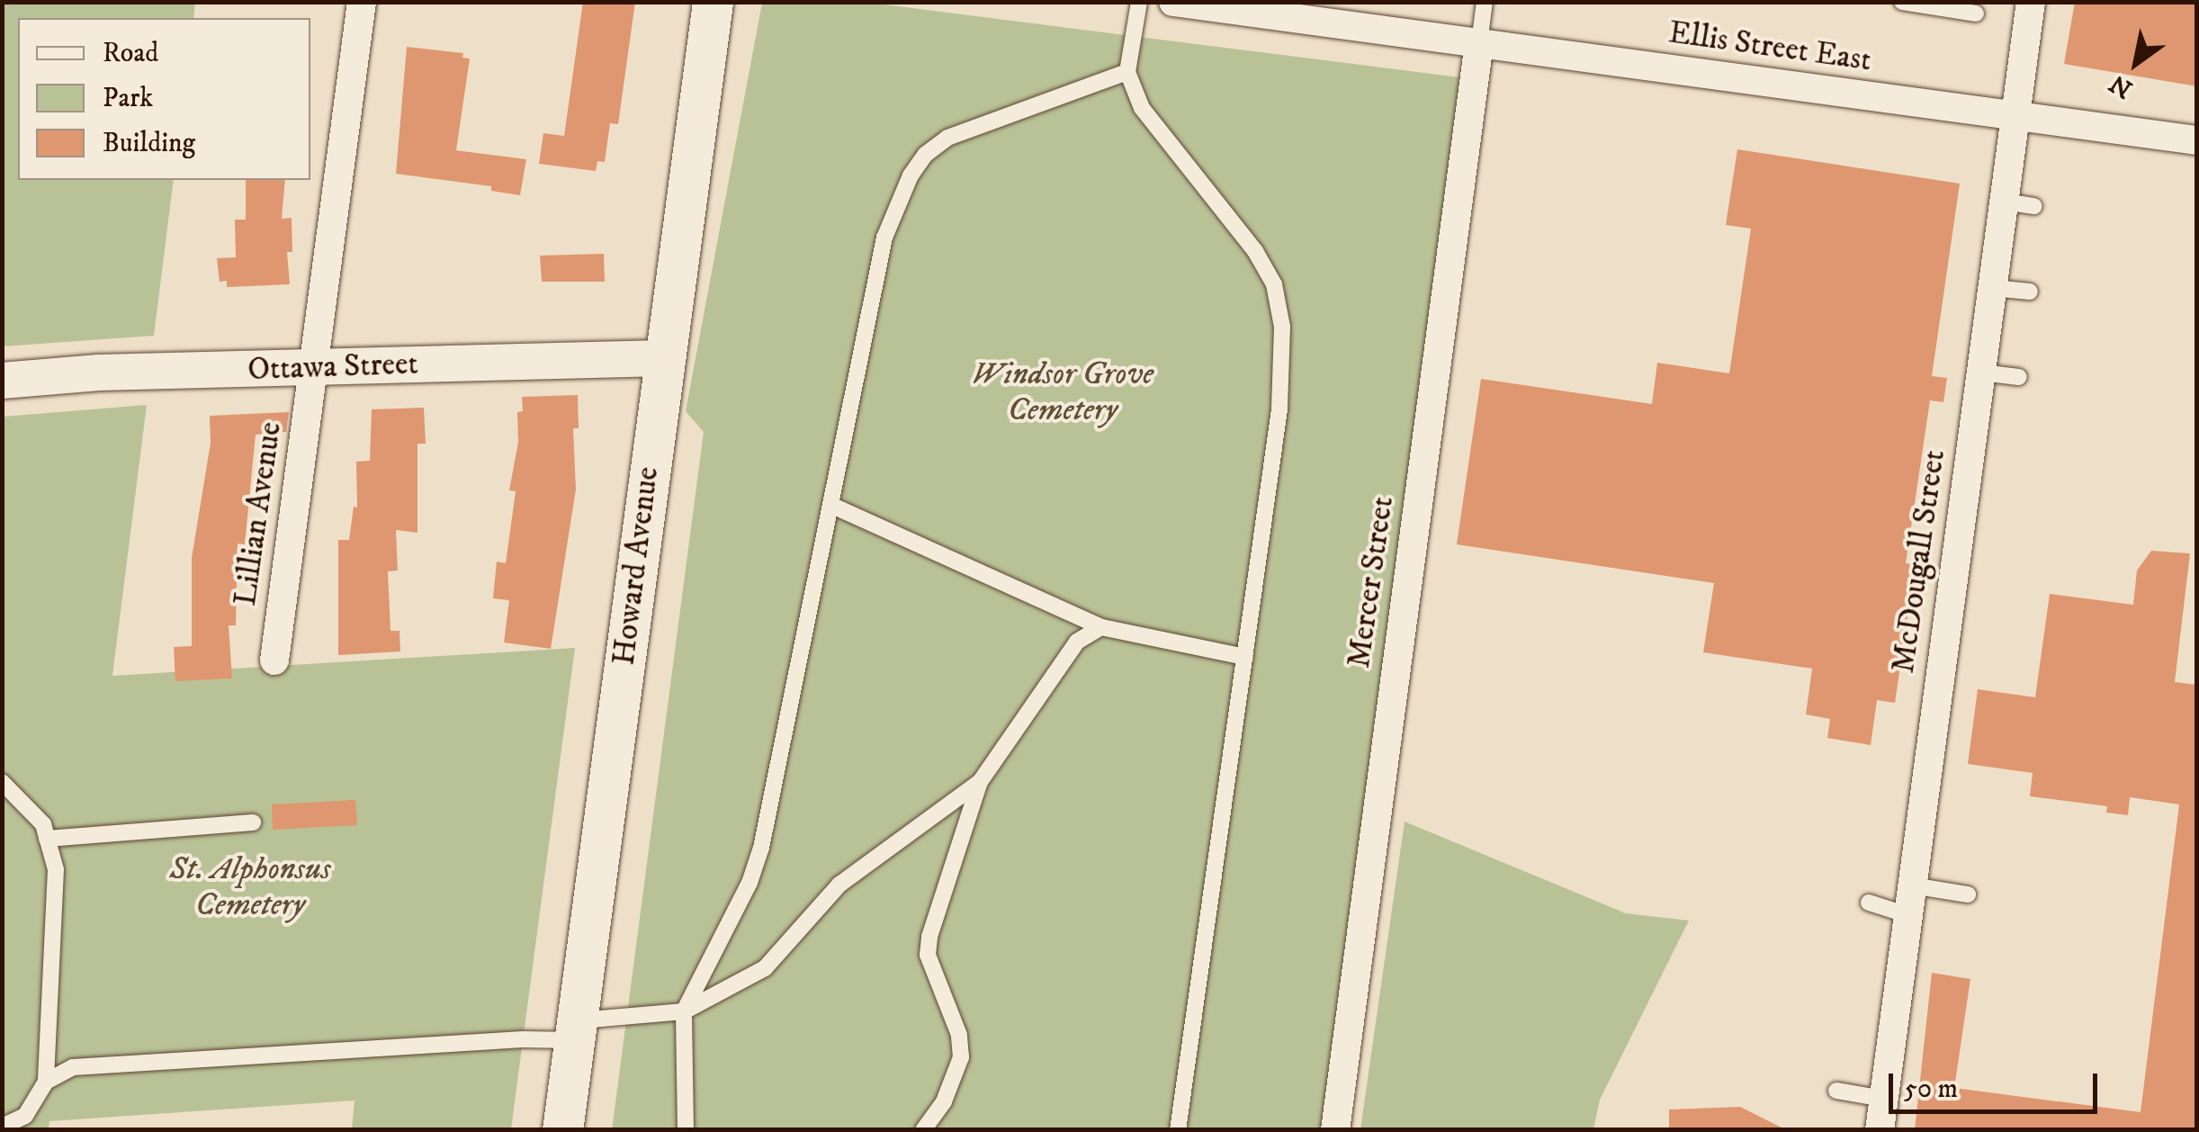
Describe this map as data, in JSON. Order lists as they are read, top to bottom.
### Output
{
  "streets": {
    "main road": ["Howard Avenue"],
    "street": [
      "Ellis Street East",
      "Ottawa Street",
      "Lillian Avenue",
      "McDougall Street",
      "Mercer Street"
    ]
  },
  "crossings": [
    ["Ellis Street East", "McDougall Street"],
    ["Ellis Street East", "Mercer Street"],
    ["Ottawa Street", "Lillian Avenue"],
    ["Ottawa Street", "Howard Avenue"]
  ],
  "parks": ["Windsor Grove Cemetery", "St. Alphonsus Cemetery"],
  "legend": ["Road", "Park", "Building"],
  "scale_bar": "50 m",
  "north": "bottom left"
}
